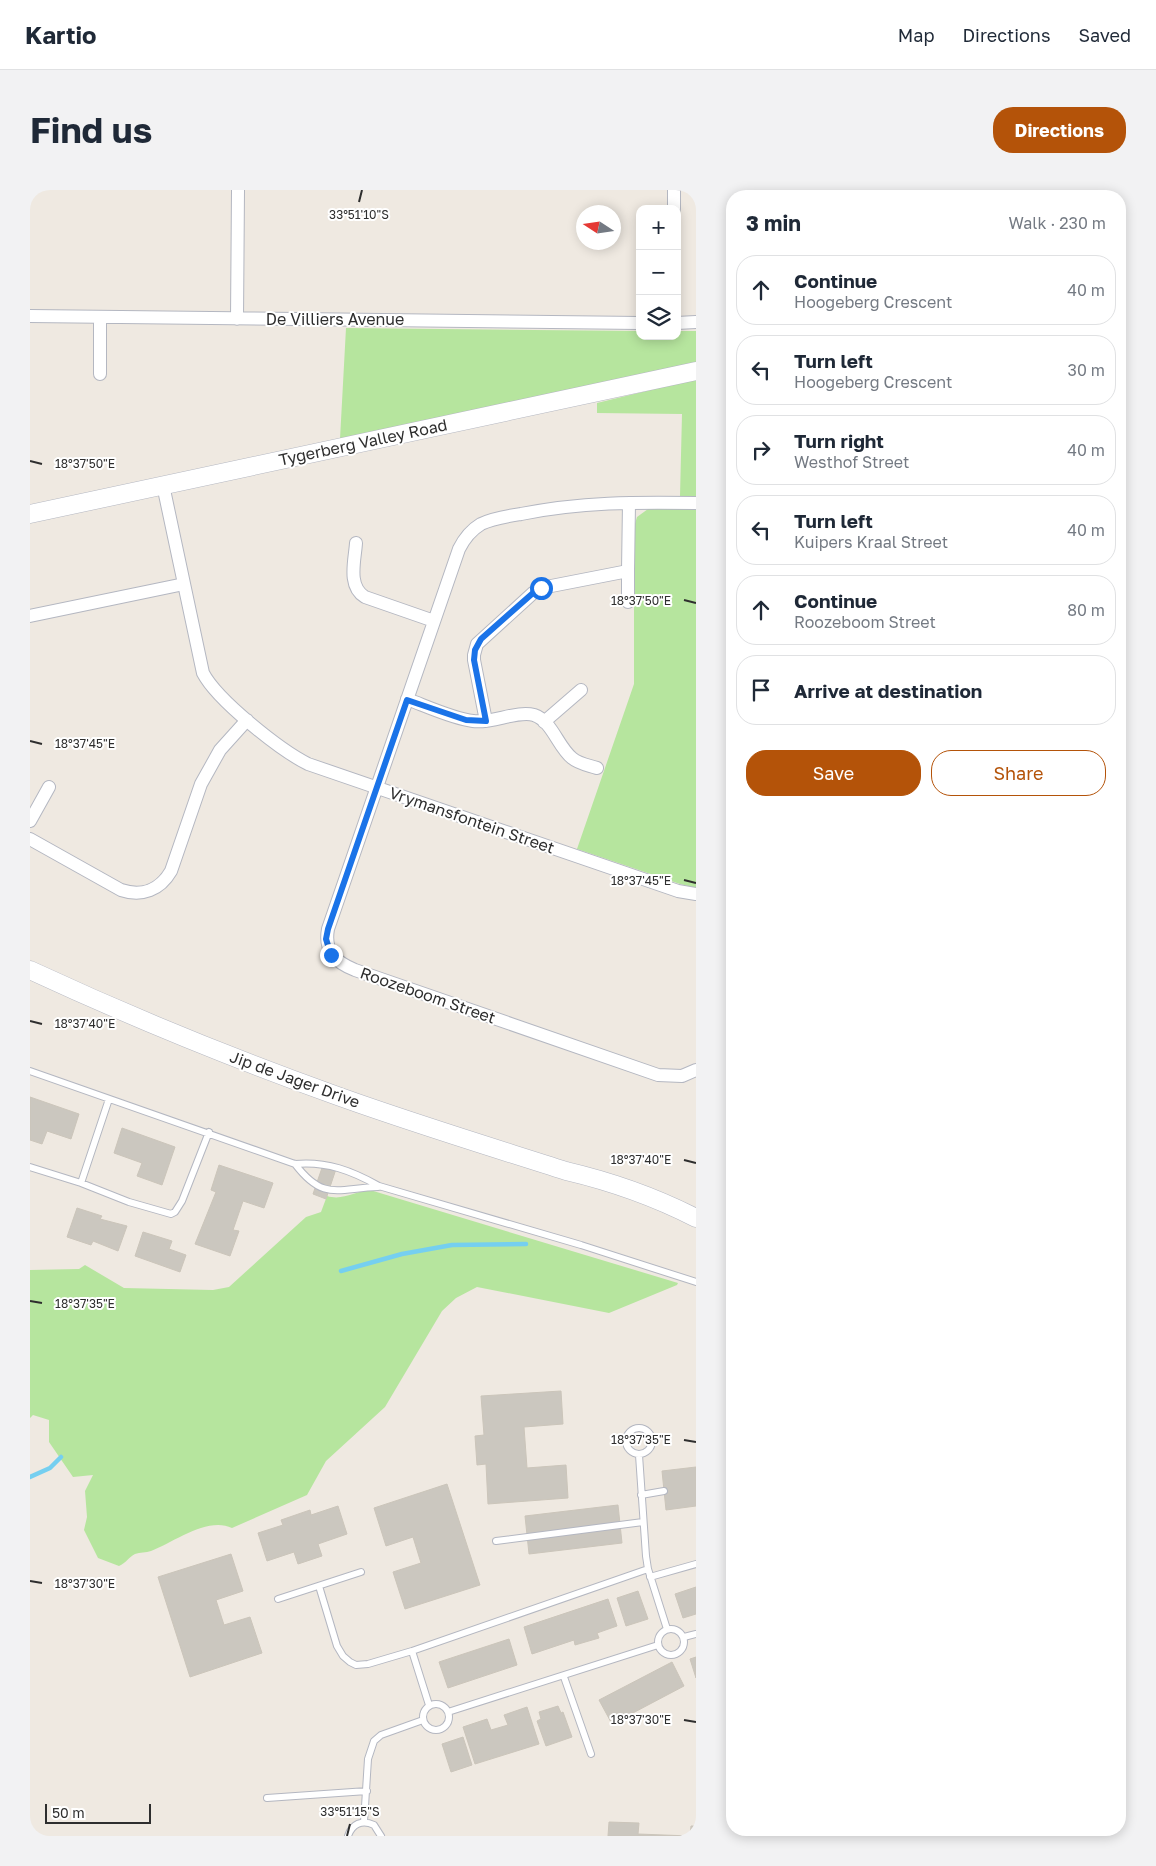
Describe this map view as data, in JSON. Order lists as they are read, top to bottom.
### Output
{
  "streets": {
    "main road": ["Tygerberg Valley Road", "Jip de Jager Drive"],
    "street": ["De Villiers Avenue", "Vrymansfontein Street", "Roozeboom Street"]
  },
  "crossings": [
    ["Tygerberg Valley Road", "Vrymansfontein Street"],
    ["Vrymansfontein Street", "Roozeboom Street"]
  ],
  "scale_bar": "50 m",
  "north": "left",
  "page": {
    "header": "Kartio",
    "nav": ["Map", "Directions", "Saved"],
    "buttons": [
      "Directions",
      ["Save", "Share"]
    ],
    "title": "Find us",
    "heading": ["3 min", "Walk · 230 m"],
    "map_buttons": ["+", "−"],
    "list": [
      ["Continue", "Hoogeberg Crescent", "40 m"],
      ["Turn left", "Hoogeberg Crescent", "30 m"],
      ["Turn right", "Westhof Street", "40 m"],
      ["Turn left", "Kuipers Kraal Street", "40 m"],
      ["Continue", "Roozeboom Street", "80 m"],
      "Arrive at destination"
    ],
    "scale": "50 m"
  },
  "coordinates": [
    "33°51'10\"S",
    "18°37'50\"E",
    "18°37'45\"E",
    "18°37'40\"E",
    "18°37'35\"E",
    "18°37'30\"E",
    "33°51'15\"S"
  ]
}
